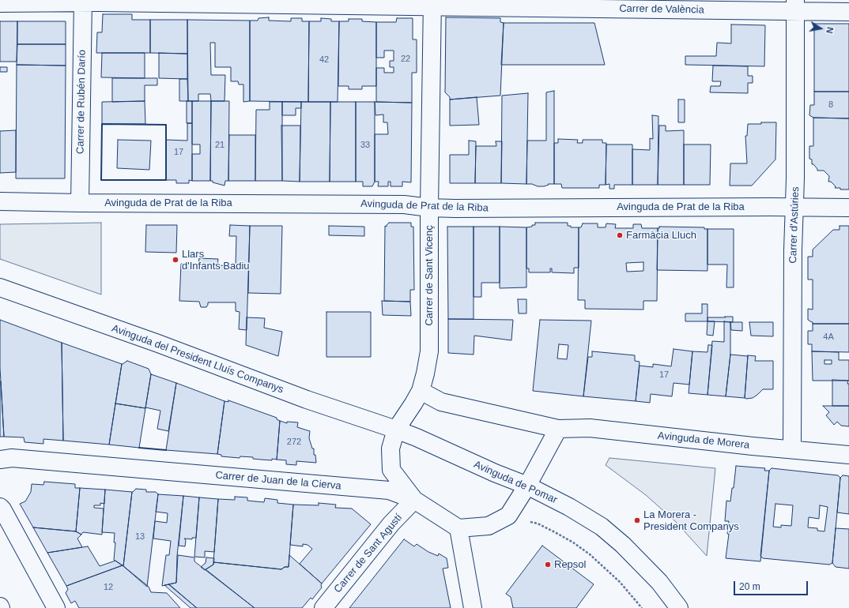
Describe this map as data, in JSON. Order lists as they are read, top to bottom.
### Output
{
  "streets": {
    "street": [
      "Carrer de València",
      "Carrer de Rubén Darío",
      "Avinguda de Prat de la Riba",
      "Carrer d'Astúries",
      "Carrer de Sant Vicenç",
      "Avinguda del President Lluís Companys",
      "Avinguda de Morera",
      "Carrer de Juan de la Cierva",
      "Avinguda de Pomar",
      "Carrer de Sant Agustí"
    ]
  },
  "crossings": [
    ["Carrer de València", "Carrer de Rubén Darío"],
    ["Carrer de València", "Carrer d'Astúries"],
    ["Carrer de València", "Carrer de Sant Vicenç"],
    ["Carrer de Rubén Darío", "Avinguda de Prat de la Riba"],
    ["Avinguda de Prat de la Riba", "Carrer d'Astúries"],
    ["Avinguda de Prat de la Riba", "Carrer de Sant Vicenç"],
    ["Carrer d'Astúries", "Avinguda de Morera"],
    ["Carrer de Sant Vicenç", "Avinguda del President Lluís Companys"],
    ["Carrer de Sant Vicenç", "Avinguda de Morera"],
    ["Carrer de Sant Vicenç", "Avinguda de Pomar"],
    ["Avinguda del President Lluís Companys", "Avinguda de Pomar"],
    ["Carrer de Juan de la Cierva", "Carrer de Sant Agustí"]
  ],
  "places": [
    "Farmàcia Lluch",
    "Llars d'Infants Badiu",
    "La Morera - President Companys",
    "Repsol"
  ],
  "house_numbers": [
    "22",
    "42",
    "8",
    "21",
    "33",
    "17",
    "4A",
    "17",
    "272",
    "13",
    "12"
  ],
  "scale_bar": "20 m",
  "north": "right"
}
